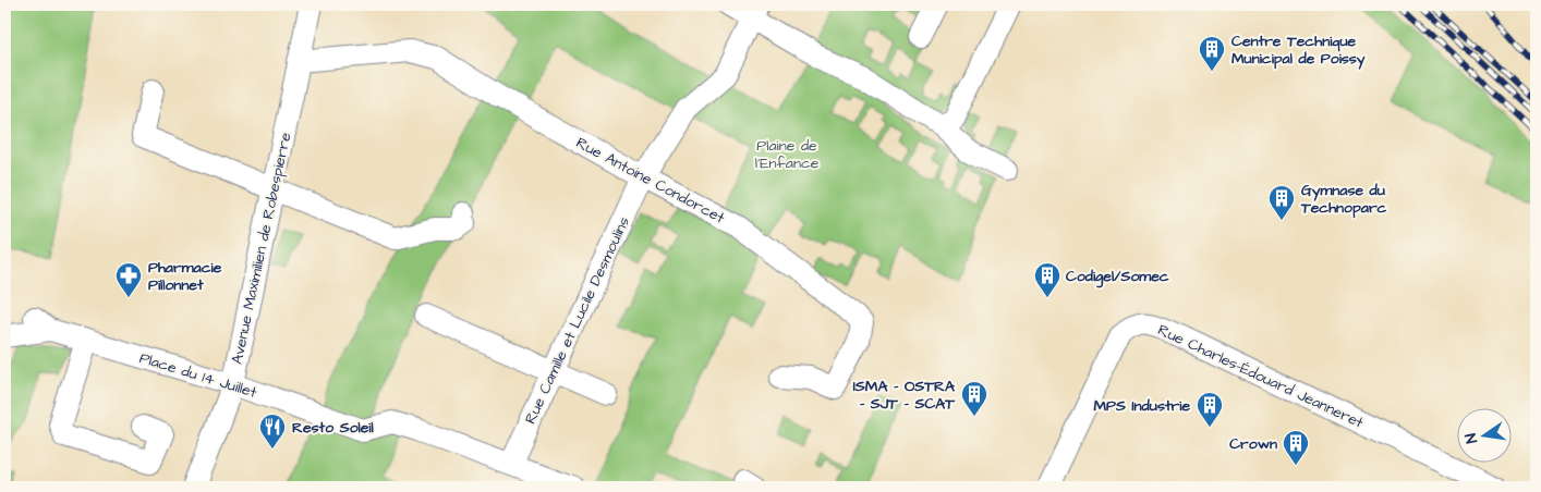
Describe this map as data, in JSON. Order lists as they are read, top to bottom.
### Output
{
  "streets": {
    "street": [
      "Rue Antoine Condorcet",
      "Avenue Maximilien de Robespierre",
      "Rue Camille et Lucile Desmoulins",
      "Place du 14 Juillet",
      "Rue Charles-Édouard Jeanneret"
    ]
  },
  "crossings": [
    ["Rue Antoine Condorcet", "Avenue Maximilien de Robespierre"],
    ["Rue Antoine Condorcet", "Rue Camille et Lucile Desmoulins"],
    ["Avenue Maximilien de Robespierre", "Place du 14 Juillet"],
    ["Rue Camille et Lucile Desmoulins", "Place du 14 Juillet"]
  ],
  "parks": ["Plaine de l'Enfance"],
  "places": {
    "building": [
      "Centre Technique Municipal de Poissy",
      "Gymnase du Technoparc",
      "Codigel/Somec",
      "ISMA - OSTRA - SJT - SCAT",
      "MPS Industrie",
      "Crown"
    ],
    "pharmacy": ["Pharmacie Pillonnet"],
    "restaurant": ["Resto Soleil"]
  },
  "north": "left"
}
